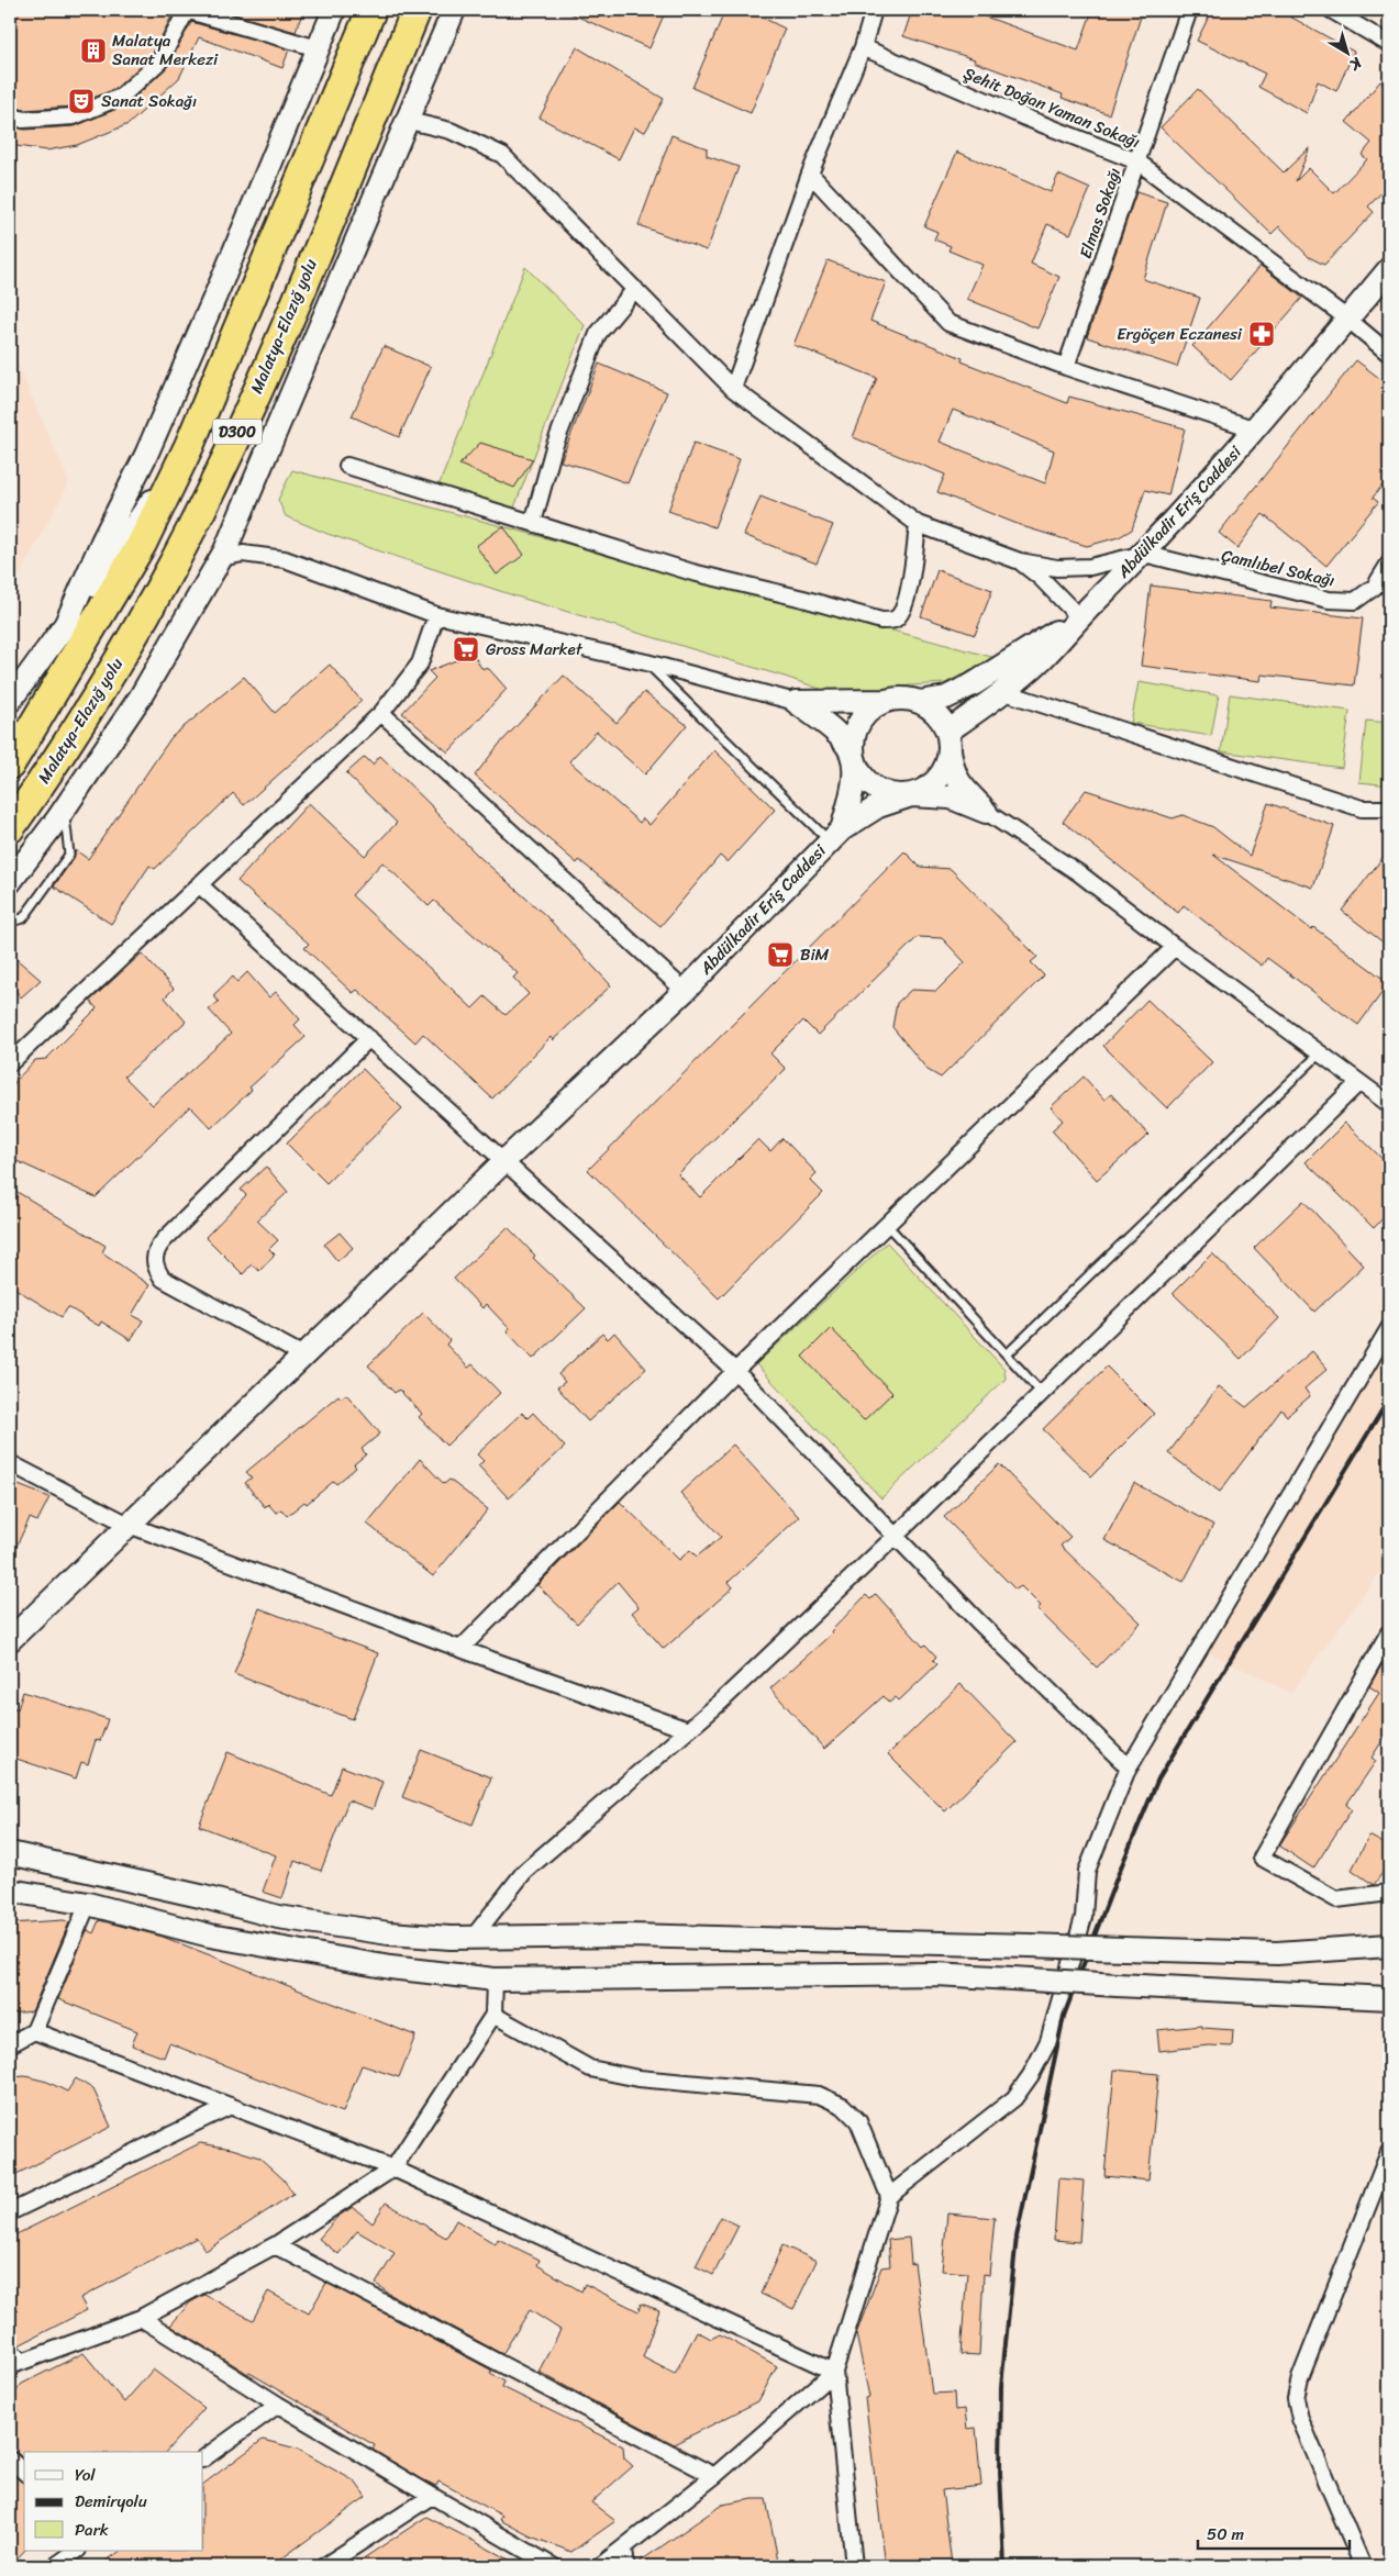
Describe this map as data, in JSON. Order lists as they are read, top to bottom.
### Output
{
  "streets": {
    "highway": ["Malatya-Elazığ yolu", "D300"],
    "main road": ["Abdülkadir Eriş Caddesi"],
    "street": ["Şehit Doğan Yaman Sokağı", "Elmas Sokağı", "Çamlıbel Sokağı"]
  },
  "crossings": [
    ["Şehit Doğan Yaman Sokağı", "Elmas Sokağı"],
    ["Şehit Doğan Yaman Sokağı", "Abdülkadir Eriş Caddesi"],
    ["Abdülkadir Eriş Caddesi", "Çamlıbel Sokağı"]
  ],
  "places": {
    "building": ["Malatya Sanat Merkezi"],
    "theatre": ["Sanat Sokağı"],
    "pharmacy": ["Ergöçen Eczanesi"],
    "supermarket": ["Gross Market", "BiM"]
  },
  "legend": ["Yol", "Demiryolu", "Park"],
  "scale_bar": "50 m",
  "north": "bottom right"
}
